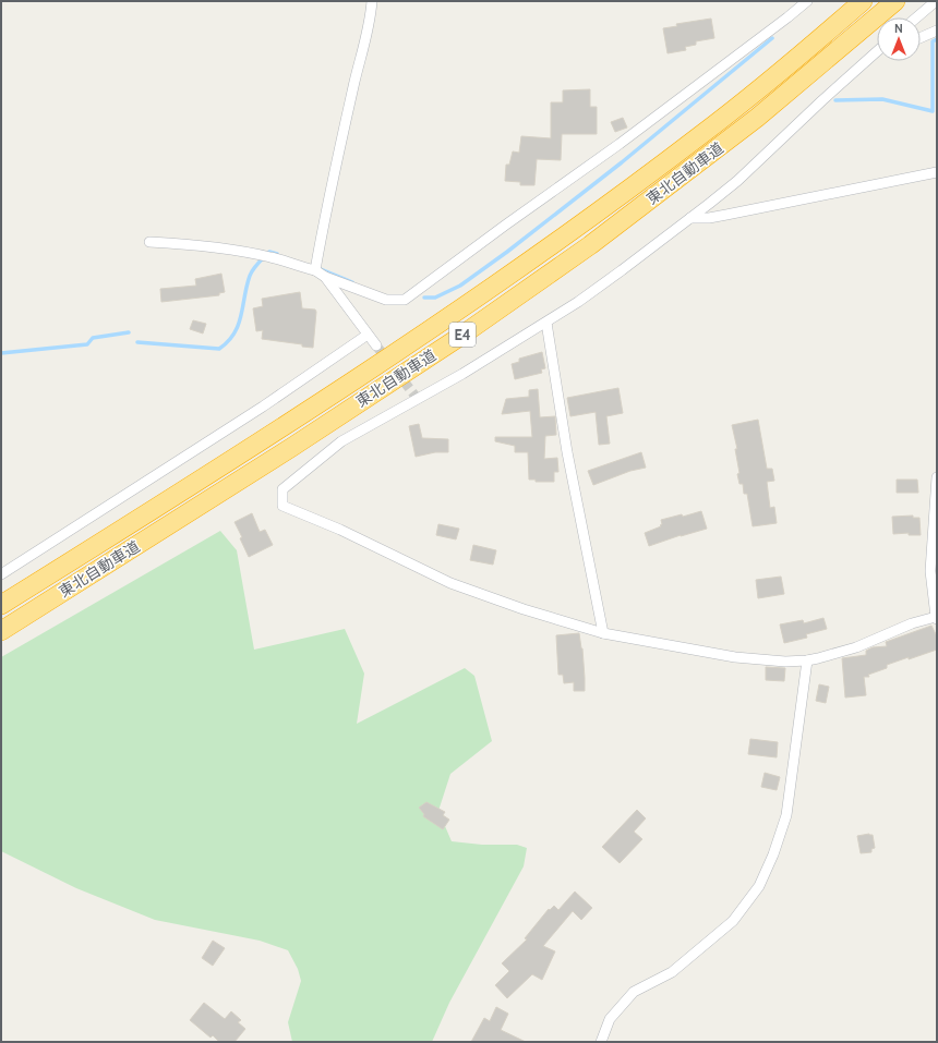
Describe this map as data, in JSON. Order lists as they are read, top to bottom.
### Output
{
  "streets": {
    "highway": ["東北自動車道", "E4"]
  },
  "north": "top"
}
